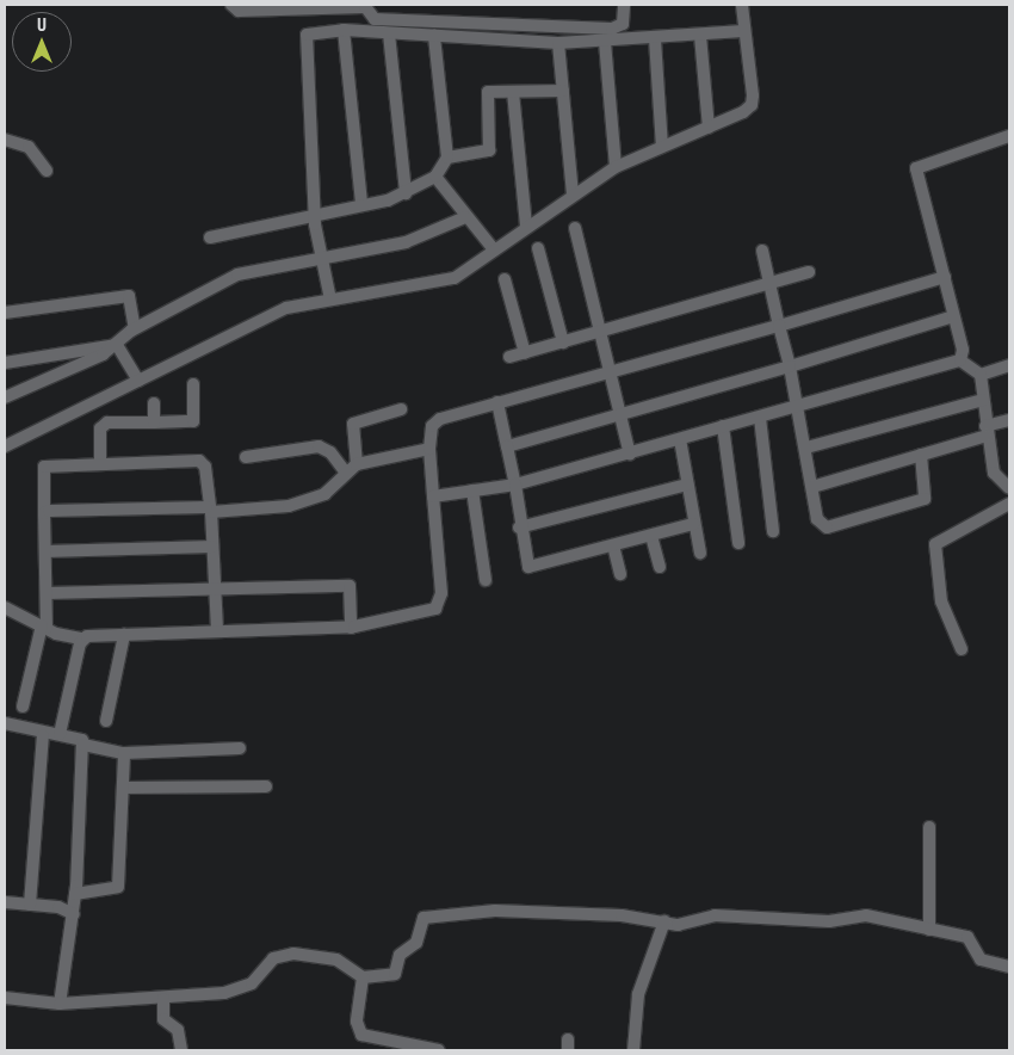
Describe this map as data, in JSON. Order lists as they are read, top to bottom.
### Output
{
  "north": "top"
}
